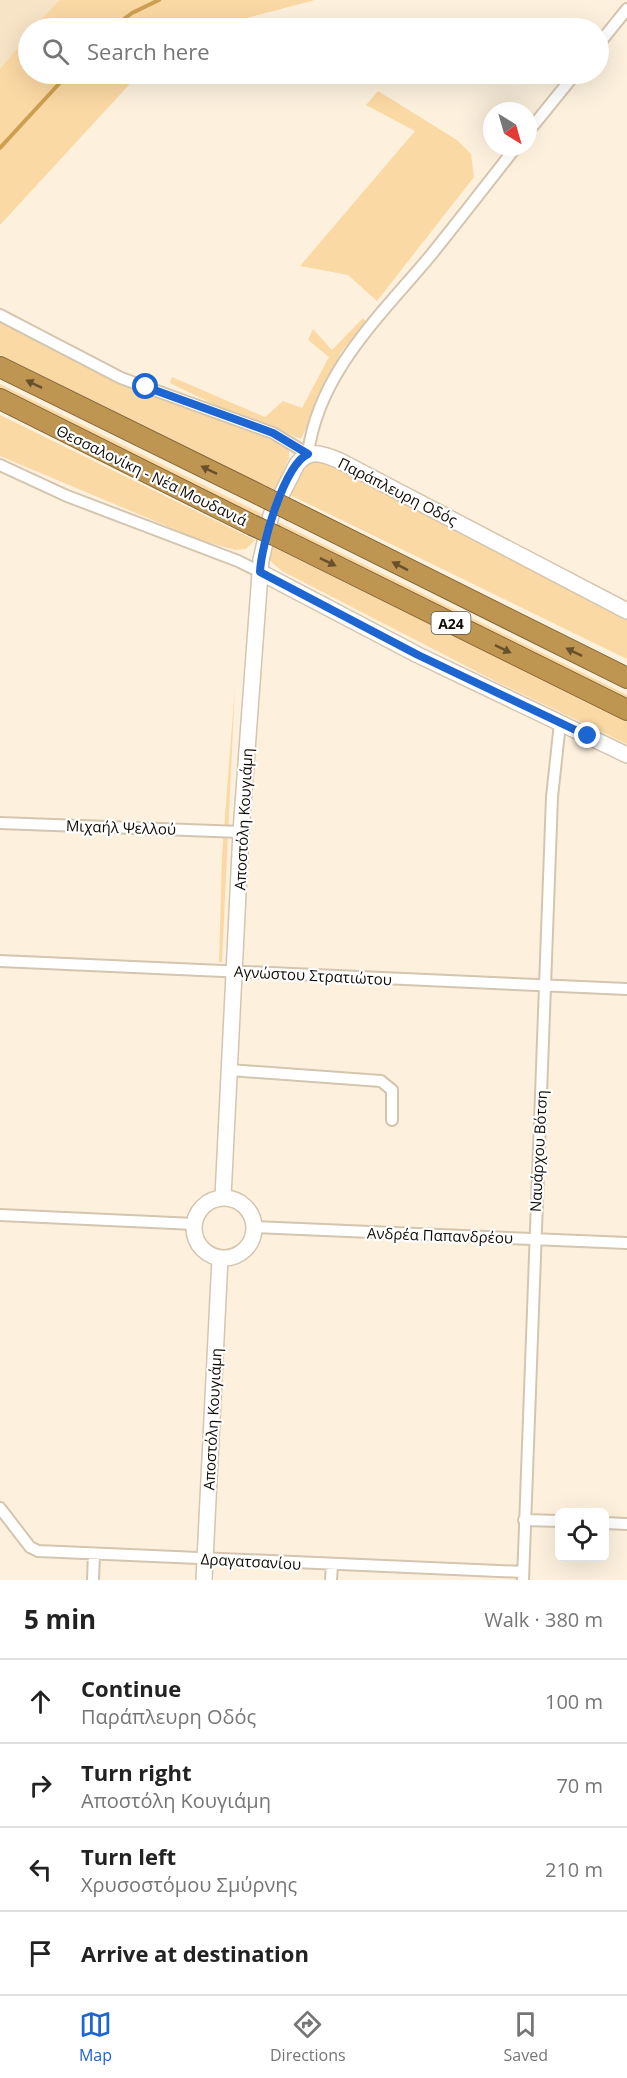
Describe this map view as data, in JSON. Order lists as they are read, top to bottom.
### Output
{
  "streets": {
    "highway": ["Θεσσαλονίκη - Νέα Μουδανιά", "Α24"],
    "street": [
      "Παράπλευρη Οδός",
      "Αποστόλη Κουγιάμη",
      "Μιχαήλ Ψελλού",
      "Αγνώστου Στρατιώτου",
      "Ναυάρχου Βότση",
      "Ανδρέα Παπανδρέου",
      "Δραγατσανίου"
    ]
  },
  "crossings": [
    ["Παράπλευρη Οδός", "Αποστόλη Κουγιάμη"],
    ["Αποστόλη Κουγιάμη", "Μιχαήλ Ψελλού"],
    ["Αποστόλη Κουγιάμη", "Αγνώστου Στρατιώτου"],
    ["Αποστόλη Κουγιάμη", "Ανδρέα Παπανδρέου"],
    ["Αποστόλη Κουγιάμη", "Δραγατσανίου"],
    ["Αγνώστου Στρατιώτου", "Ναυάρχου Βότση"],
    ["Ναυάρχου Βότση", "Ανδρέα Παπανδρέου"],
    ["Ναυάρχου Βότση", "Δραγατσανίου"]
  ],
  "north": "bottom right",
  "page": {
    "search": "Search here",
    "heading": ["5 min", "Walk · 380 m"],
    "list": [
      ["Continue", "Παράπλευρη Οδός", "100 m"],
      ["Turn right", "Αποστόλη Κουγιάμη", "70 m"],
      ["Turn left", "Χρυσοστόμου Σμύρνης", "210 m"],
      "Arrive at destination"
    ],
    "nav": ["Map", "Directions", "Saved"]
  }
}
